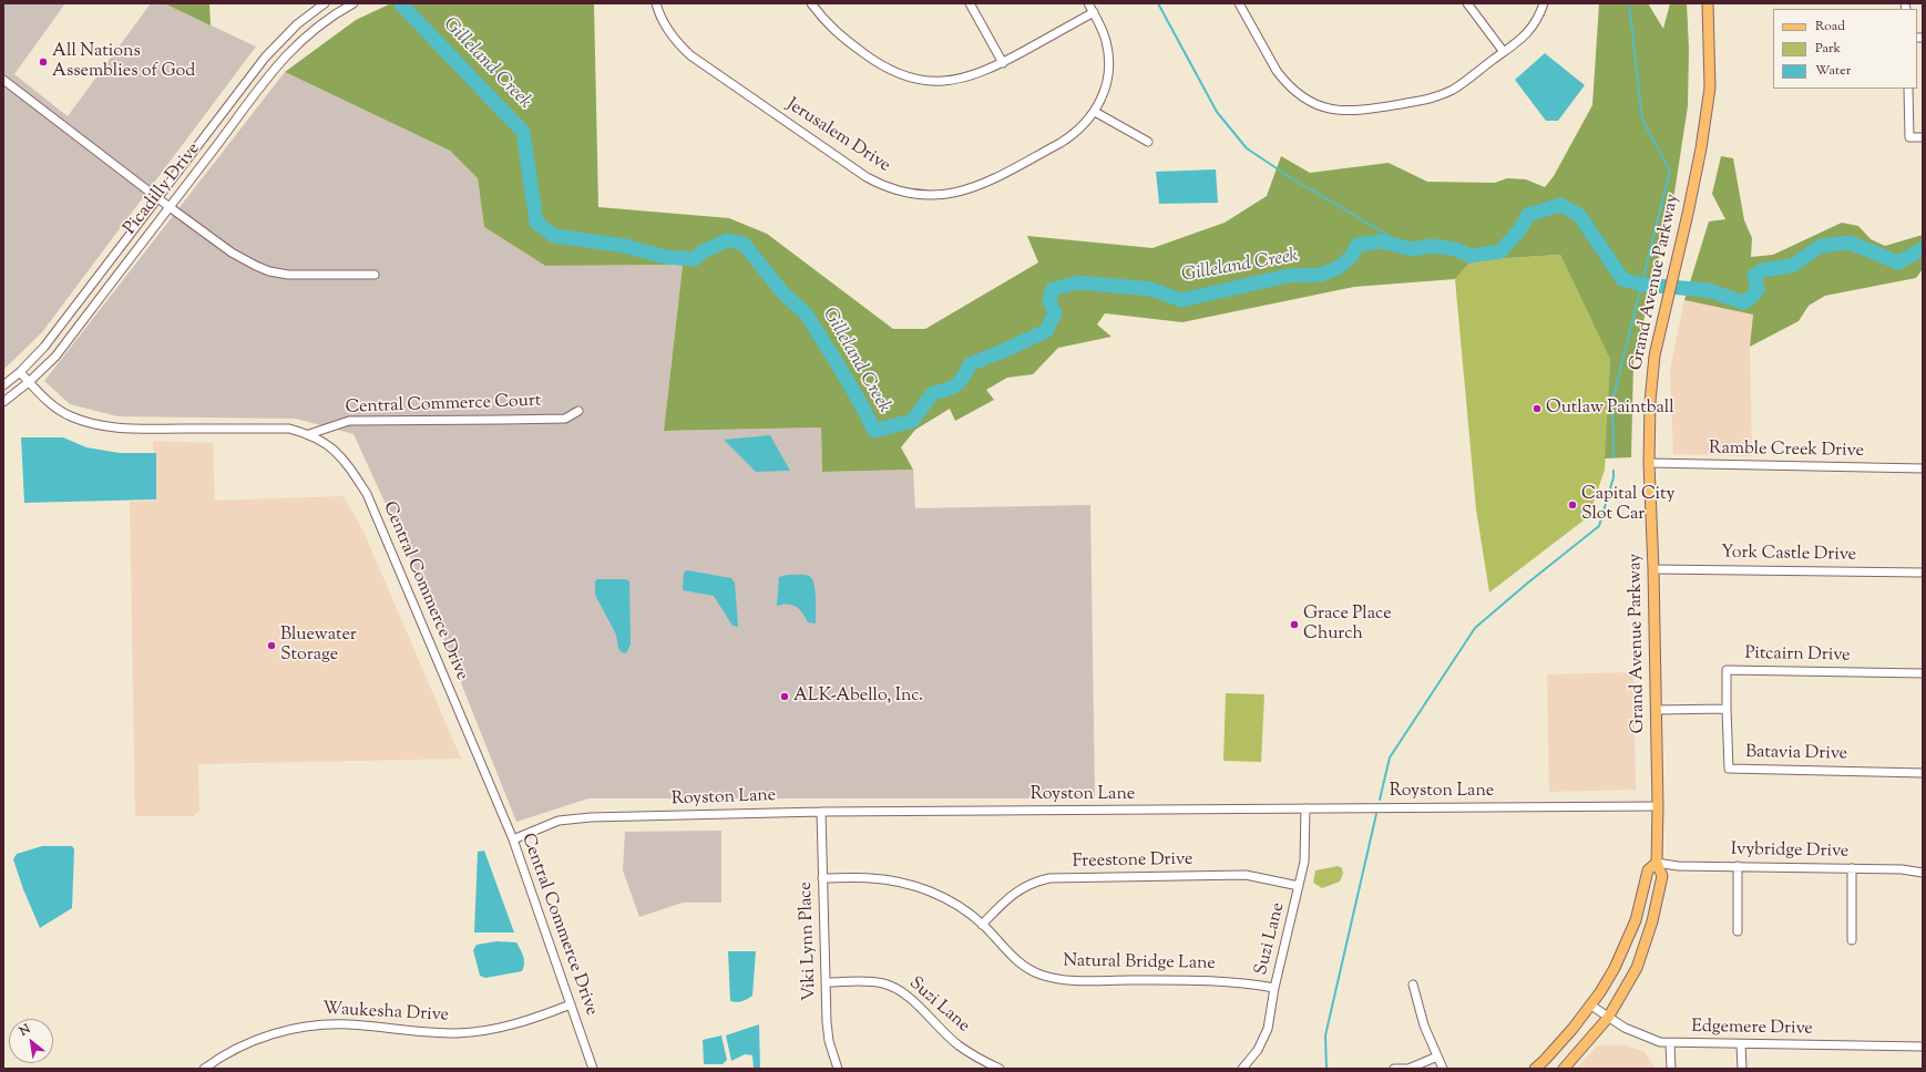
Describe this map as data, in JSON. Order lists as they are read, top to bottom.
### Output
{
  "streets": {
    "main road": ["Grand Avenue Parkway"],
    "street": [
      "Jerusalem Drive",
      "Picadilly Drive",
      "Central Commerce Court",
      "Ramble Creek Drive",
      "York Castle Drive",
      "Central Commerce Drive",
      "Pitcairn Drive",
      "Batavia Drive",
      "Royston Lane",
      "Ivybridge Drive",
      "Freestone Drive",
      "Suzi Lane",
      "Viki Lynn Place",
      "Natural Bridge Lane",
      "Waukesha Drive",
      "Edgemere Drive"
    ]
  },
  "crossings": [
    ["Picadilly Drive", "Central Commerce Drive"],
    ["Grand Avenue Parkway", "Ramble Creek Drive"],
    ["Grand Avenue Parkway", "York Castle Drive"],
    ["Grand Avenue Parkway", "Royston Lane"],
    ["Grand Avenue Parkway", "Ivybridge Drive"],
    ["Grand Avenue Parkway", "Edgemere Drive"],
    ["Central Commerce Court", "Central Commerce Drive"],
    ["Central Commerce Drive", "Royston Lane"],
    ["Central Commerce Drive", "Waukesha Drive"],
    ["Pitcairn Drive", "Batavia Drive"],
    ["Royston Lane", "Suzi Lane"],
    ["Royston Lane", "Viki Lynn Place"],
    ["Freestone Drive", "Suzi Lane"],
    ["Freestone Drive", "Natural Bridge Lane"],
    ["Suzi Lane", "Viki Lynn Place"],
    ["Suzi Lane", "Natural Bridge Lane"],
    ["Viki Lynn Place", "Natural Bridge Lane"]
  ],
  "water": ["Gilleland Creek"],
  "places": [
    "All Nations Assemblies of God",
    "Outlaw Paintball",
    "Capital City Slot Car",
    "Grace Place Church",
    "Bluewater Storage",
    "ALK-Abello, Inc."
  ],
  "legend": ["Road", "Park", "Water"],
  "north": "top left"
}
